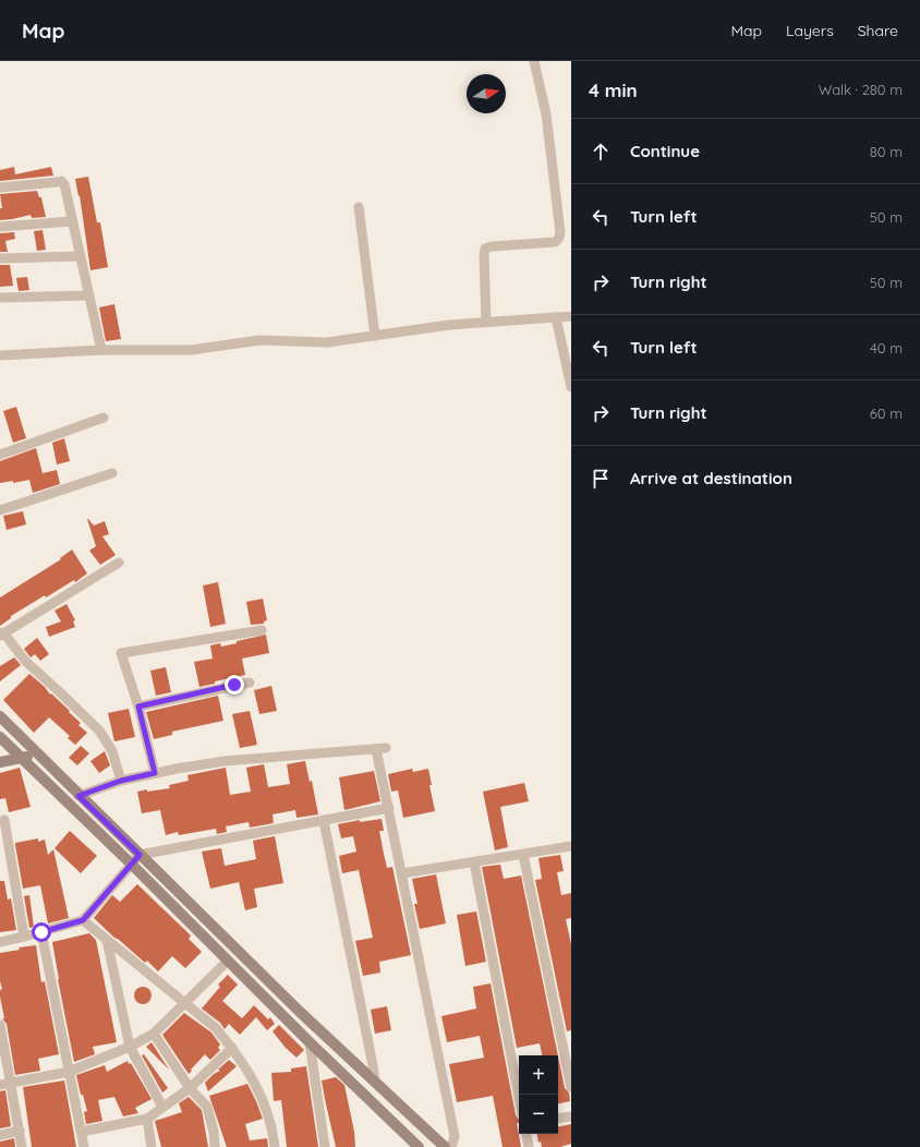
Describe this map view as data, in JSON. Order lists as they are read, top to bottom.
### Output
{
  "north": "right",
  "page": {
    "header": "Map",
    "nav": ["Map", "Layers", "Share"],
    "heading": ["4 min", "Walk · 280 m"],
    "list": [
      ["Continue", "80 m"],
      ["Turn left", "50 m"],
      ["Turn right", "50 m"],
      ["Turn left", "40 m"],
      ["Turn right", "60 m"],
      "Arrive at destination"
    ],
    "map_buttons": ["+", "−"]
  }
}
